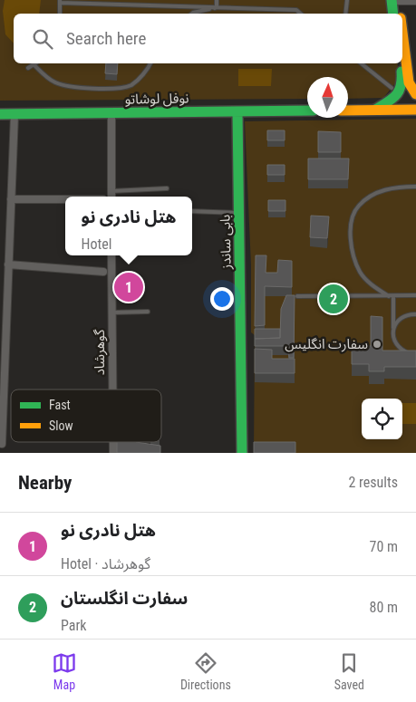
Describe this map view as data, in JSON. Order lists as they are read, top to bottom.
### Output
{
  "streets": {
    "street": ["نوفل لوشاتو", "بابی ساندز", "گوهرشاد"]
  },
  "crossings": [
    ["نوفل لوشاتو", "بابی ساندز"]
  ],
  "places": ["سفارت انگلیس"],
  "legend": ["Fast", "Slow"],
  "north": "top",
  "page": {
    "search": "Search here",
    "popup": ["هتل نادری نو", "Hotel"],
    "pins": ["1", "2"],
    "heading": ["Nearby", "2 results"],
    "list": [
      {
        "mark": "1",
        "name": "هتل نادری نو",
        "note": "Hotel · گوهرشاد",
        "value": "70 m"
      },
      {
        "mark": "2",
        "name": "سفارت انگلستان",
        "note": "Park",
        "value": "80 m"
      }
    ],
    "nav": ["Map", "Directions", "Saved"]
  }
}
